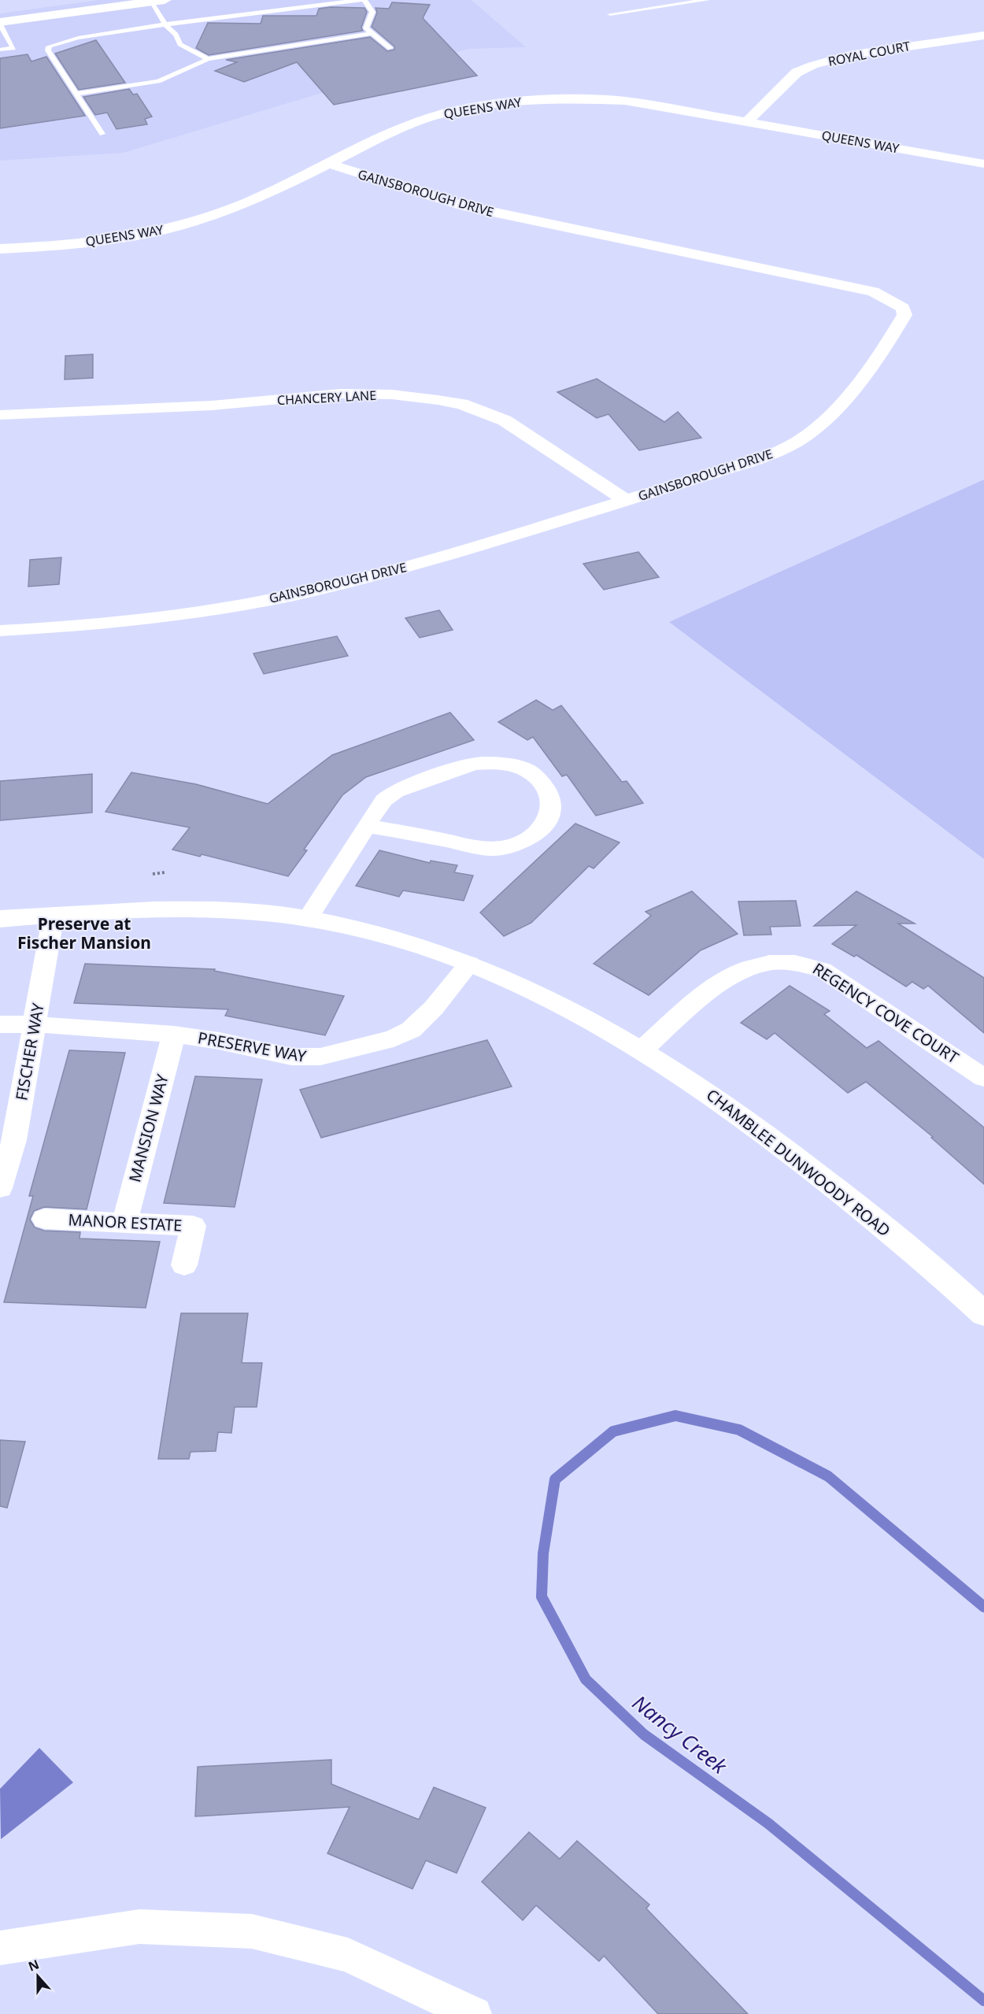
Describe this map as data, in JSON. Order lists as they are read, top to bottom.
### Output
{
  "streets": {
    "street": [
      "ROYAL COURT",
      "QUEENS WAY",
      "GAINSBOROUGH DRIVE",
      "CHANCERY LANE",
      "REGENCY COVE COURT",
      "PRESERVE WAY",
      "FISCHER WAY",
      "MANSION WAY",
      "CHAMBLEE DUNWOODY ROAD",
      "MANOR ESTATE"
    ]
  },
  "crossings": [
    ["ROYAL COURT", "QUEENS WAY"],
    ["QUEENS WAY", "GAINSBOROUGH DRIVE"],
    ["GAINSBOROUGH DRIVE", "CHANCERY LANE"],
    ["REGENCY COVE COURT", "CHAMBLEE DUNWOODY ROAD"],
    ["PRESERVE WAY", "FISCHER WAY"],
    ["PRESERVE WAY", "MANSION WAY"],
    ["PRESERVE WAY", "CHAMBLEE DUNWOODY ROAD"],
    ["FISCHER WAY", "CHAMBLEE DUNWOODY ROAD"],
    ["MANSION WAY", "MANOR ESTATE"]
  ],
  "districts": ["Preserve at Fischer Mansion"],
  "water": ["Nancy Creek"],
  "north": "top"
}
